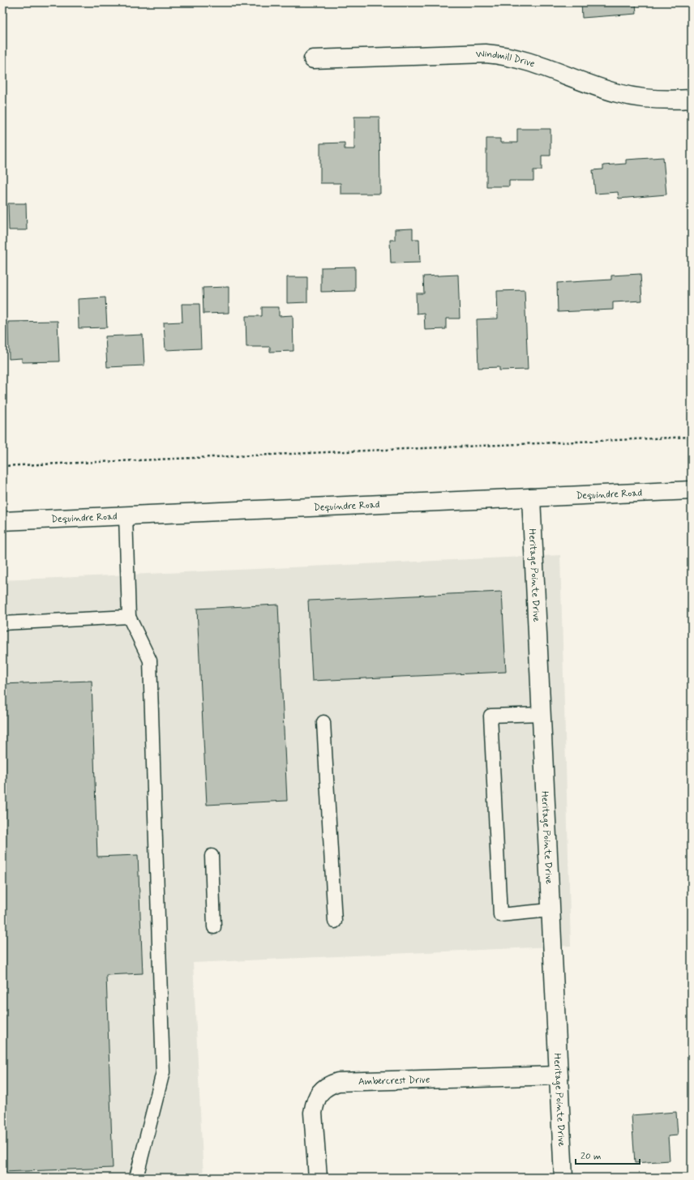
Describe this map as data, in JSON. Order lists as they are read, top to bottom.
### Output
{
  "streets": {
    "street": [
      "Windmill Drive",
      "Dequindre Road",
      "Heritage Pointe Drive",
      "Ambercrest Drive"
    ]
  },
  "crossings": [
    ["Dequindre Road", "Heritage Pointe Drive"],
    ["Heritage Pointe Drive", "Ambercrest Drive"]
  ],
  "scale_bar": "20 m"
}
